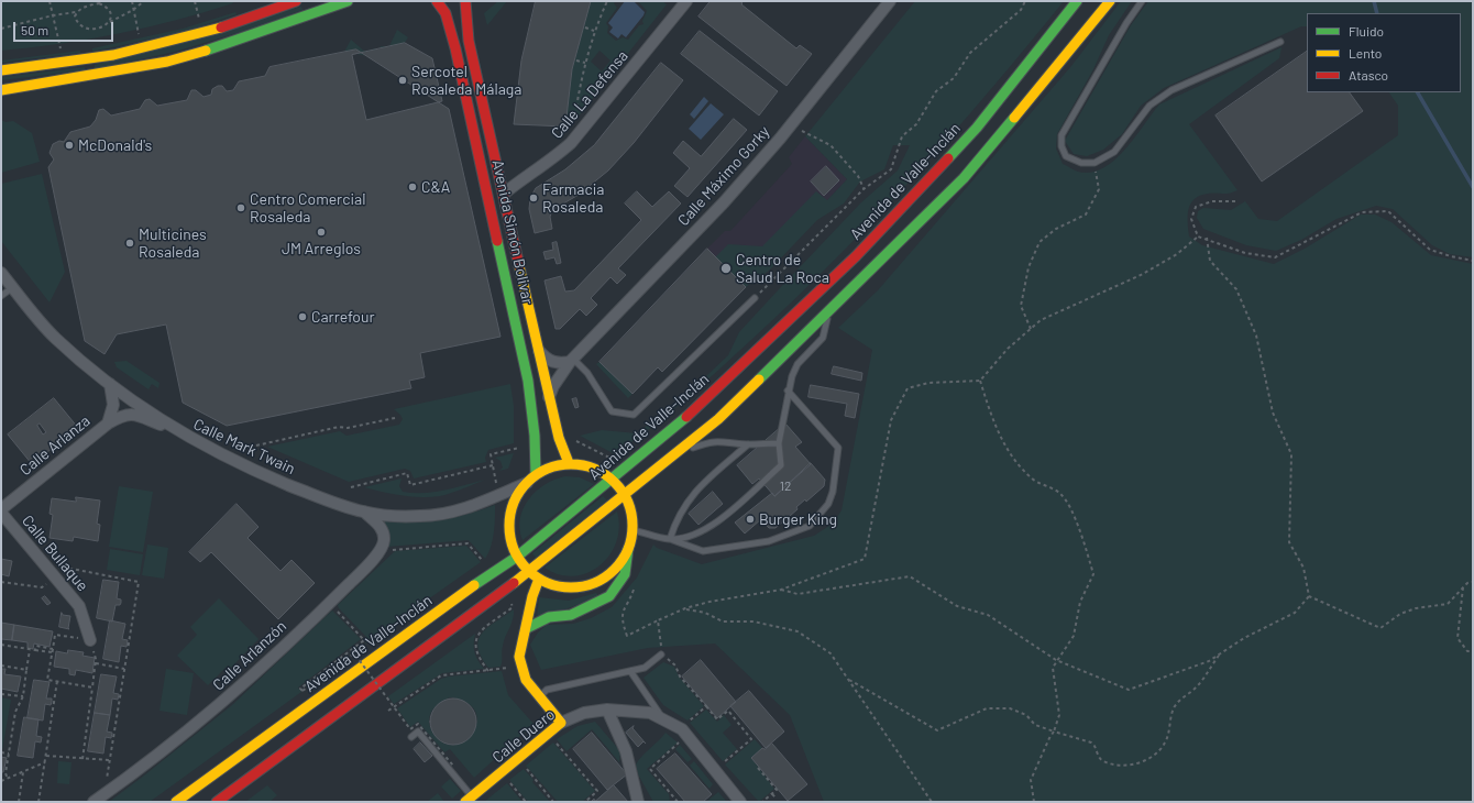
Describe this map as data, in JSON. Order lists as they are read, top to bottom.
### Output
{
  "streets": {
    "main road": ["Avenida de Valle-Inclán", "Avenida Simón Bolivar", "Calle Duero"],
    "street": [
      "Calle La Defensa",
      "Calle Máximo Gorky",
      "Calle Arlanza",
      "Calle Mark Twain",
      "Calle Bullaque",
      "Calle Arlanzón"
    ]
  },
  "crossings": [
    ["Calle La Defensa", "Avenida Simón Bolivar"],
    ["Calle Máximo Gorky", "Avenida Simón Bolivar"],
    ["Calle Arlanza", "Calle Mark Twain"],
    ["Calle Mark Twain", "Calle Arlanzón"]
  ],
  "places": [
    "Sercotel Rosaleda Málaga",
    "McDonald's",
    "C&A",
    "Farmacia Rosaleda",
    "Centro Comercial Rosaleda",
    "JM Arreglos",
    "Multicines Rosaleda",
    "Centro de Salud La Roca",
    "Carrefour",
    "Burger King"
  ],
  "house_numbers": ["12"],
  "legend": ["Fluido", "Lento", "Atasco"],
  "scale_bar": "50 m"
}
